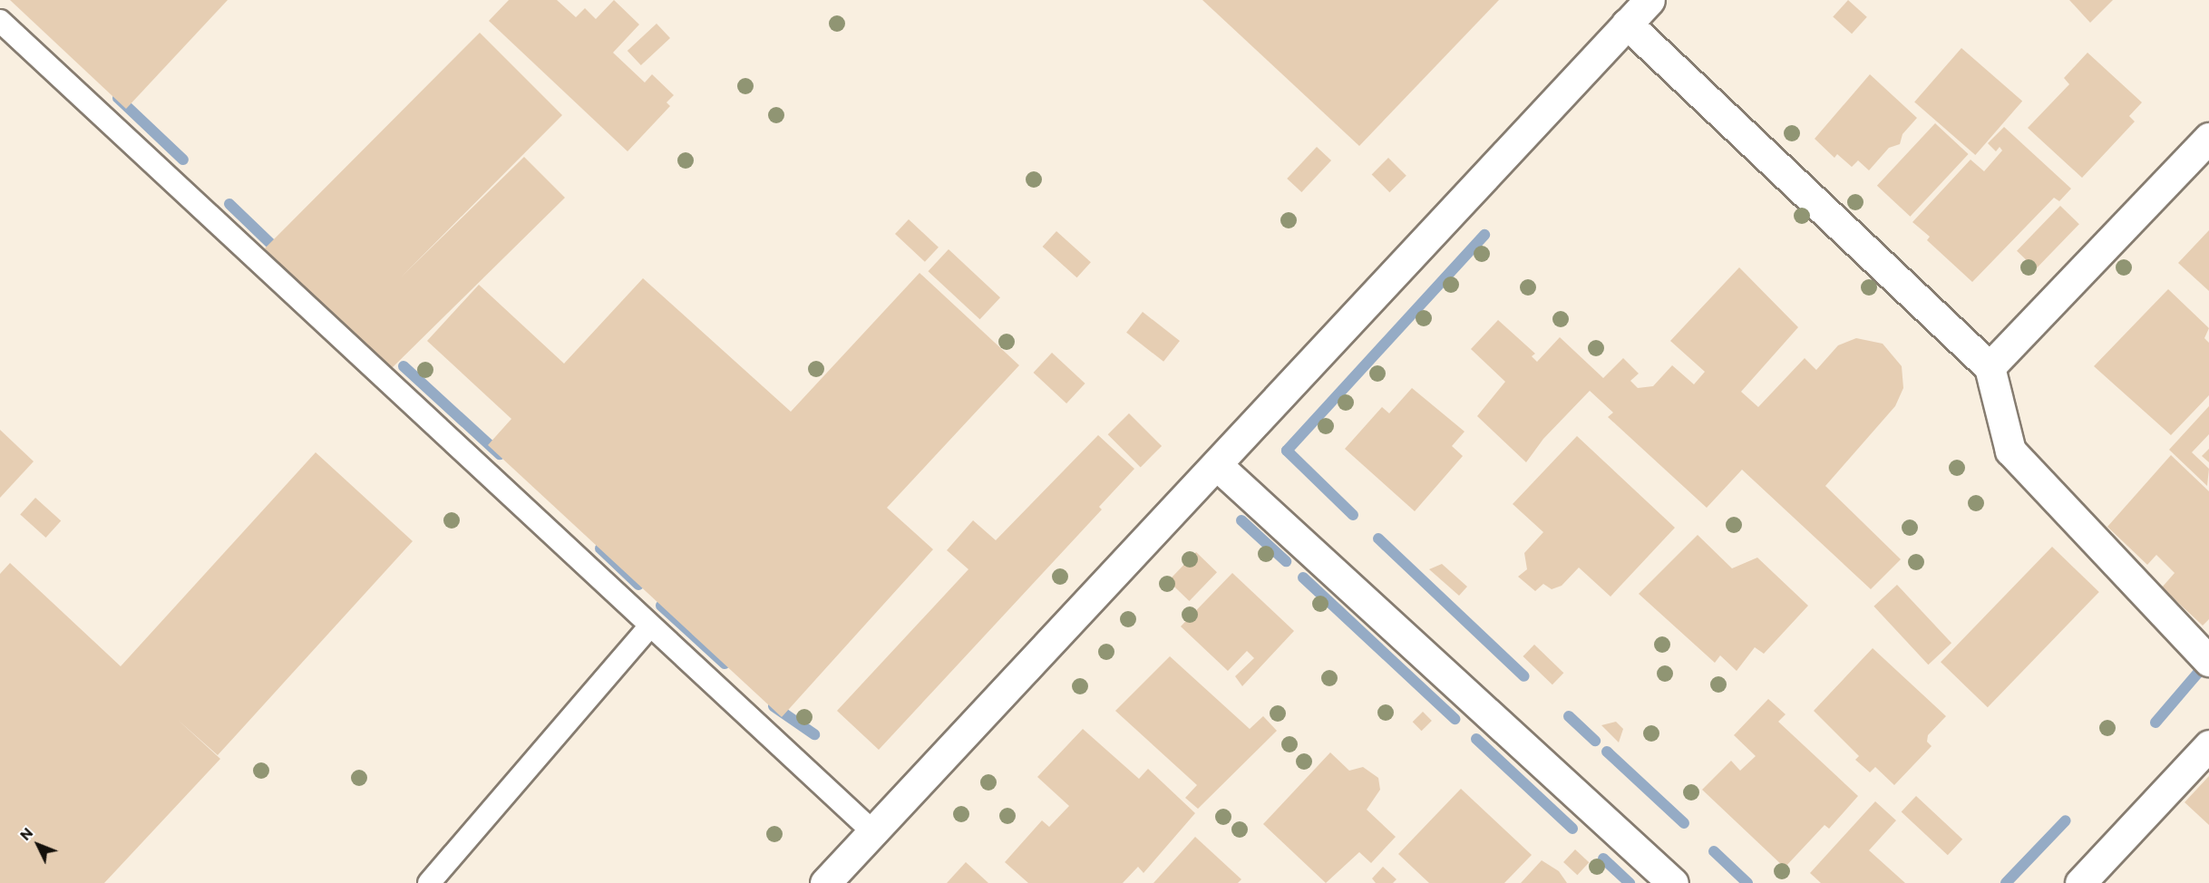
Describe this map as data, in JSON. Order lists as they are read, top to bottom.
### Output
{
  "north": "top left"
}
